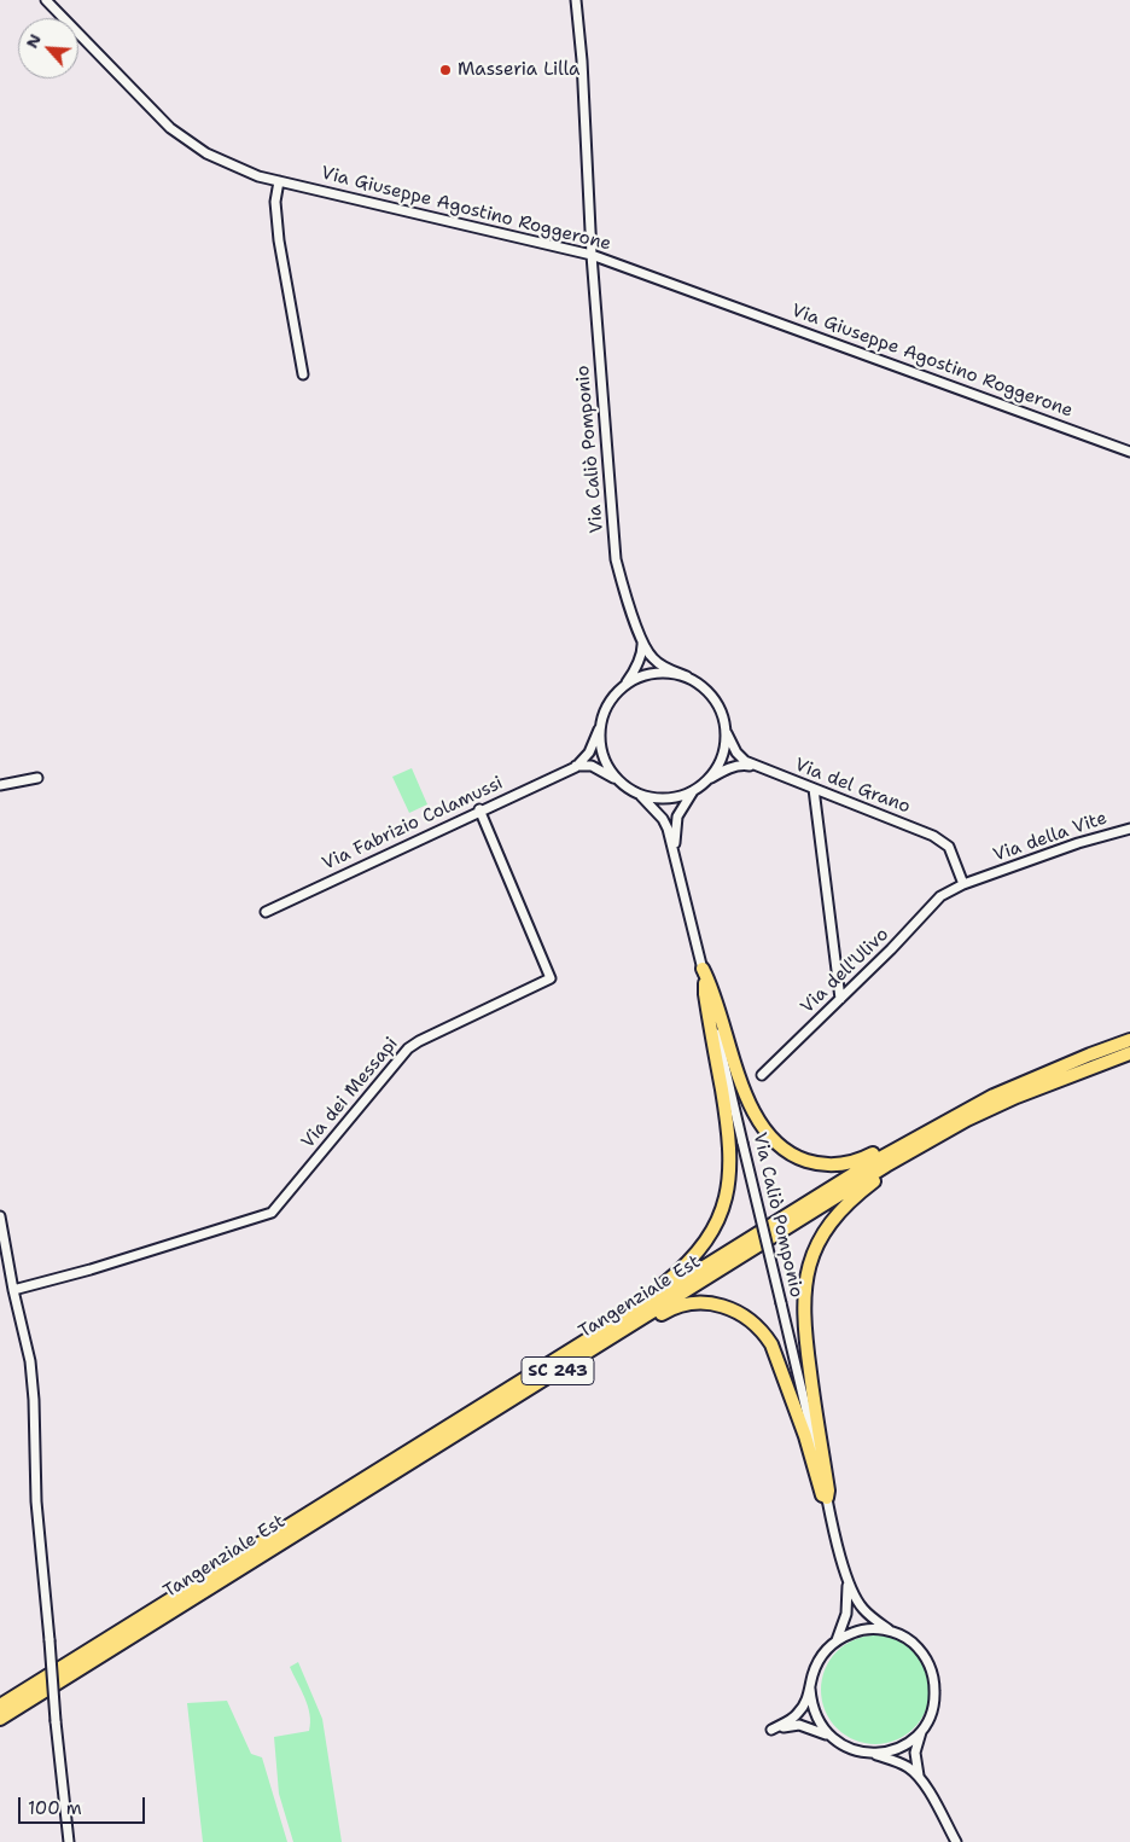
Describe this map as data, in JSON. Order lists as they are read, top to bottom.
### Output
{
  "streets": {
    "highway": ["Tangenziale Est", "SC 243"],
    "street": [
      "Via Giuseppe Agostino Roggerone",
      "Via Caliò Pomponio",
      "Via del Grano",
      "Via Fabrizio Colamussi",
      "Via della Vite",
      "Via dell'Ulivo",
      "Via dei Messapi"
    ]
  },
  "crossings": [
    ["Via Giuseppe Agostino Roggerone", "Via Caliò Pomponio"],
    ["Via del Grano", "Via della Vite"],
    ["Via del Grano", "Via dell'Ulivo"],
    ["Via Fabrizio Colamussi", "Via dei Messapi"],
    ["Via della Vite", "Via dell'Ulivo"]
  ],
  "places": ["Masseria Lilla"],
  "scale_bar": "100 m",
  "north": "top left"
}
